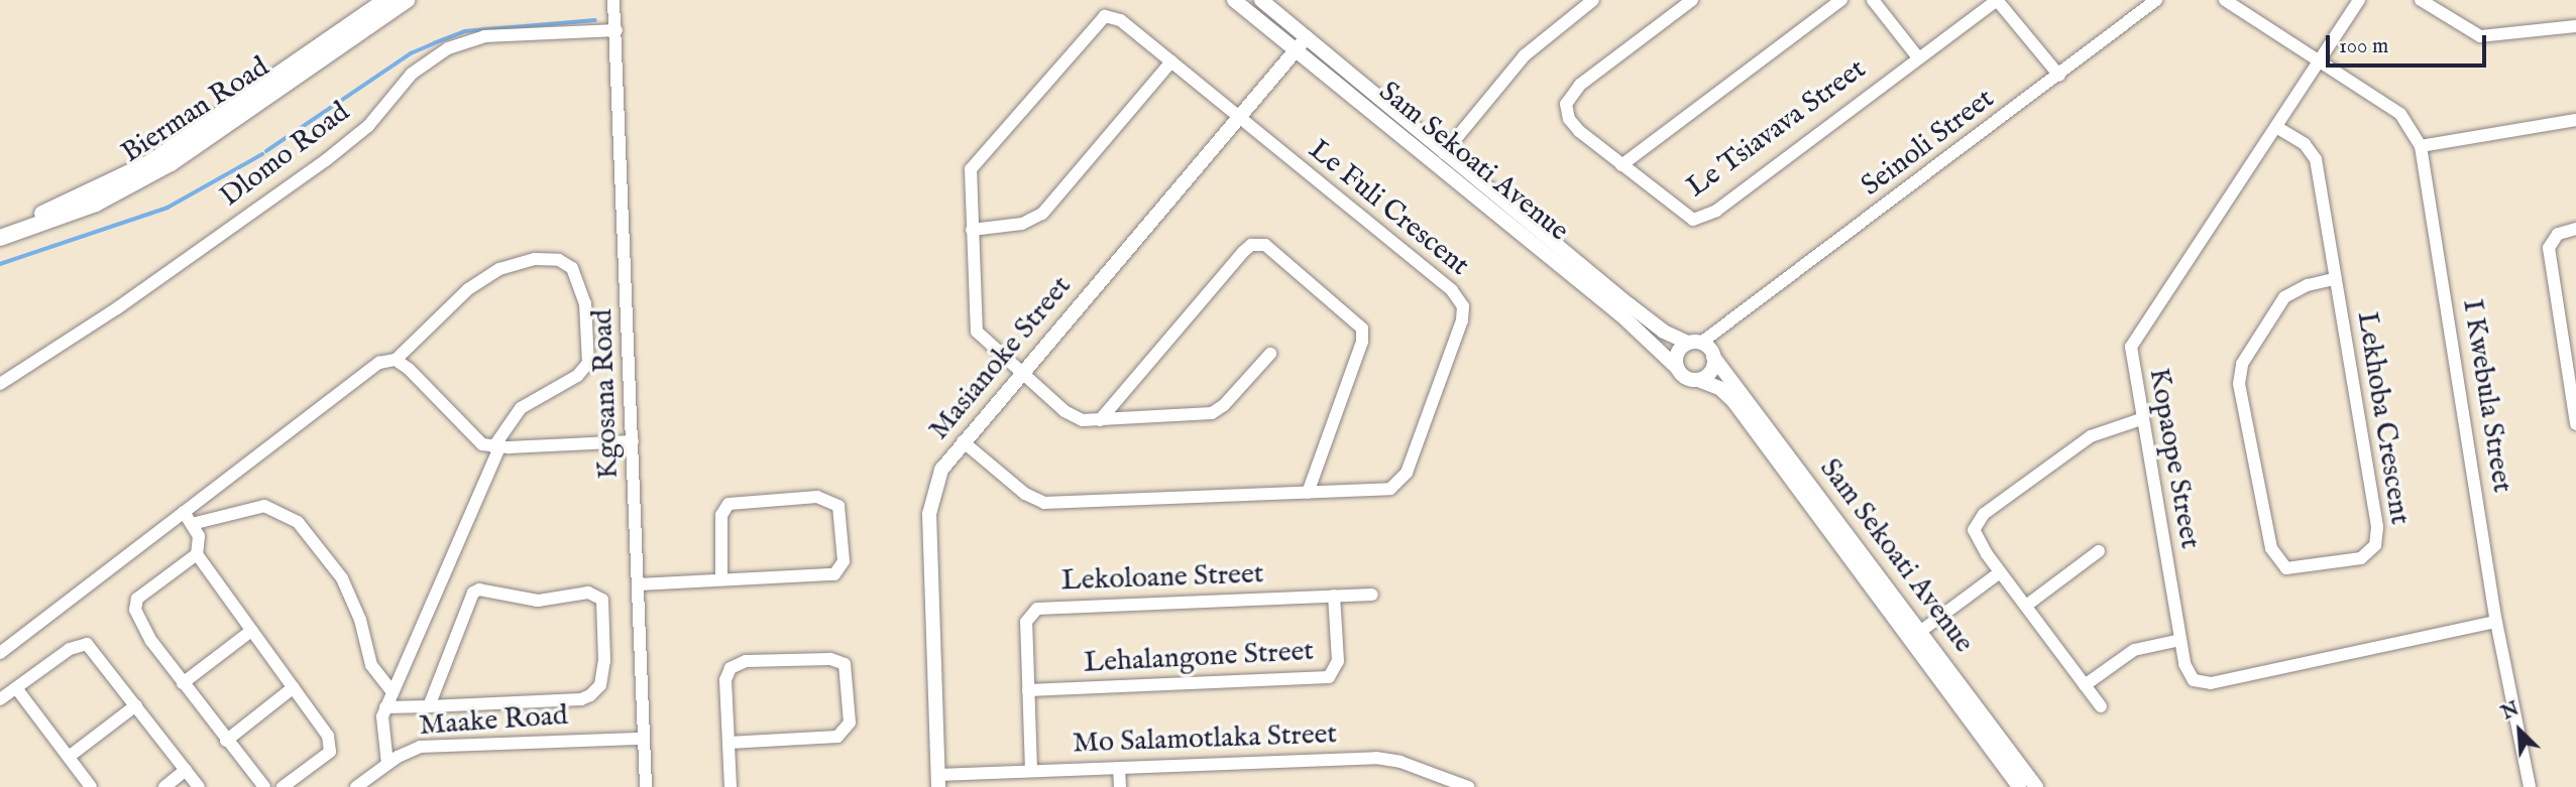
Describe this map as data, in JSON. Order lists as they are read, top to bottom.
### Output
{
  "streets": {
    "main road": ["Bierman Road"],
    "street": [
      "Le Tsiavava Street",
      "Seinoli Street",
      "Dlomo Road",
      "Sam Sekoati Avenue",
      "Le Fuli Crescent",
      "Masianoke Street",
      "Kgosana Road",
      "I Kwebula Street",
      "Lekhoba Crescent",
      "Kopaope Street",
      "Lekoloane Street",
      "Lehalangone Street",
      "Maake Road",
      "Mo Salamotlaka Street"
    ]
  },
  "crossings": [
    ["Seinoli Street", "Sam Sekoati Avenue"],
    ["Dlomo Road", "Kgosana Road"],
    ["Sam Sekoati Avenue", "Masianoke Street"],
    ["Le Fuli Crescent", "Masianoke Street"],
    ["Masianoke Street", "Mo Salamotlaka Street"],
    ["Kgosana Road", "Maake Road"],
    ["I Kwebula Street", "Kopaope Street"],
    ["Lekhoba Crescent", "Kopaope Street"],
    ["Lekoloane Street", "Lehalangone Street"],
    ["Lekoloane Street", "Mo Salamotlaka Street"]
  ],
  "scale_bar": "100 m",
  "north": "top left"
}
